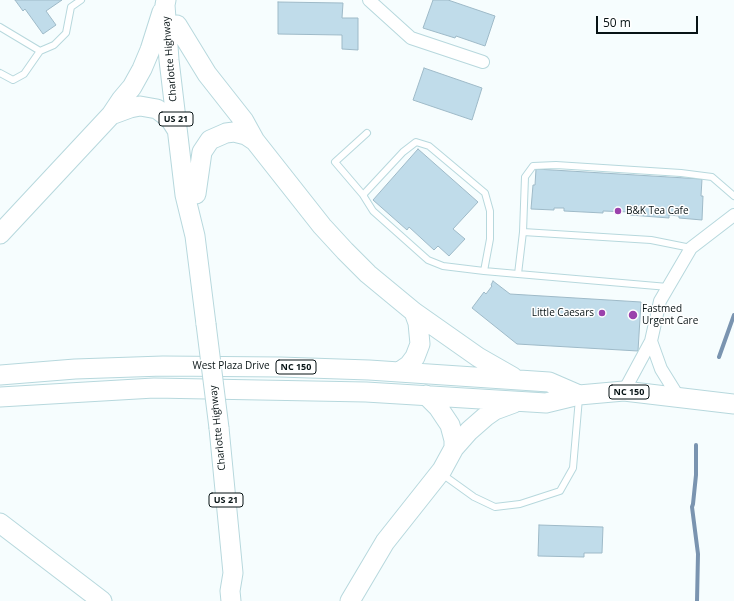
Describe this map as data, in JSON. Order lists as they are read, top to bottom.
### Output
{
  "streets": {
    "main road": [
      "Charlotte Highway",
      "US 21",
      "West Plaza Drive",
      "NC 150"
    ]
  },
  "places": ["B&K Tea Cafe", "Little Caesars", "Fastmed Urgent Care"],
  "scale_bar": "50 m"
}
